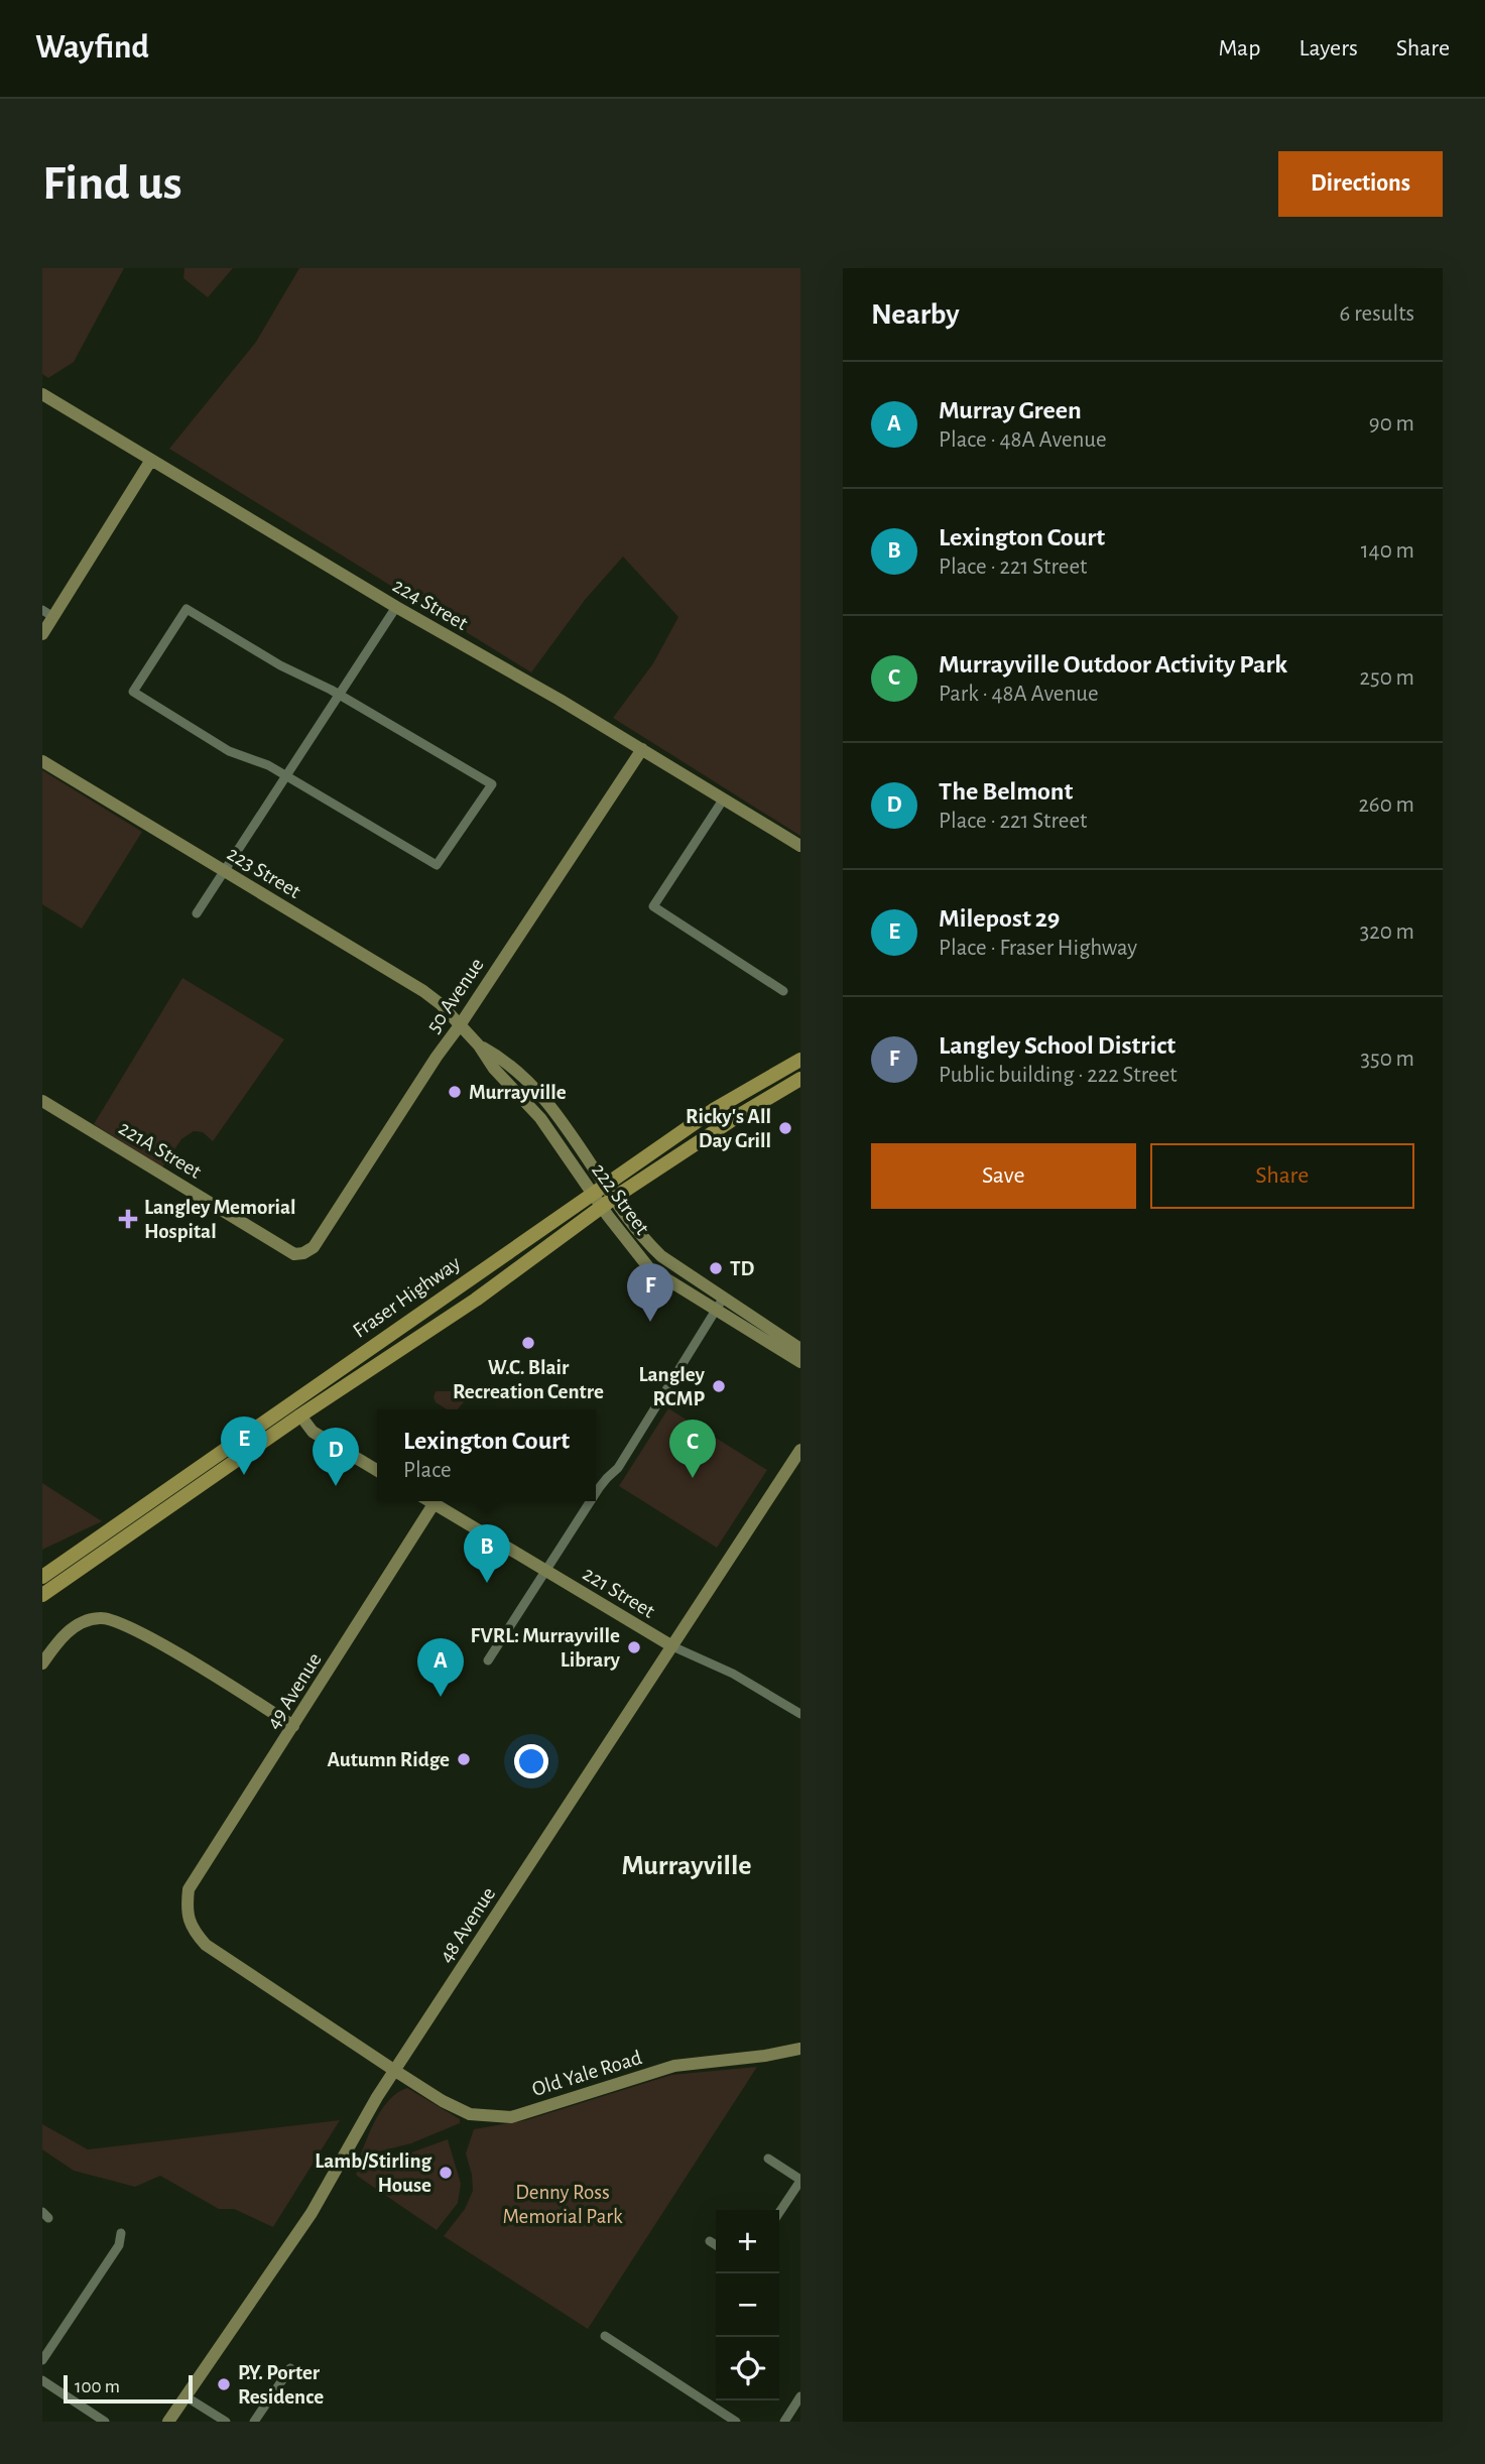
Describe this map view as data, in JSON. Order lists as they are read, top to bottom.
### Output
{
  "streets": {
    "main road": ["Fraser Highway"],
    "street": [
      "224 Street",
      "223 Street",
      "50 Avenue",
      "221A Street",
      "222 Street",
      "221 Street",
      "49 Avenue",
      "48 Avenue",
      "Old Yale Road"
    ]
  },
  "crossings": [
    ["224 Street", "50 Avenue"],
    ["223 Street", "50 Avenue"],
    ["223 Street", "222 Street"],
    ["50 Avenue", "221A Street"],
    ["50 Avenue", "222 Street"],
    ["222 Street", "Fraser Highway"],
    ["221 Street", "48 Avenue"],
    ["49 Avenue", "Old Yale Road"],
    ["48 Avenue", "Old Yale Road"]
  ],
  "districts": ["Murrayville"],
  "parks": ["Denny Ross Memorial Park"],
  "places": {
    "other": [
      "Murrayville",
      "Ricky's All Day Grill",
      "TD",
      "W.C. Blair Recreation Centre",
      "Langley RCMP",
      "FVRL: Murrayville Library",
      "Autumn Ridge",
      "Lamb/Stirling House",
      "P.Y. Porter Residence"
    ],
    "health": ["Langley Memorial Hospital"]
  },
  "scale_bar": "100 m",
  "page": {
    "header": "Wayfind",
    "nav": ["Map", "Layers", "Share"],
    "buttons": [
      "Directions",
      ["Save", "Share"]
    ],
    "title": "Find us",
    "heading": ["Nearby", "6 results"],
    "list": [
      {
        "mark": "A",
        "name": "Murray Green",
        "note": "Place · 48A Avenue",
        "value": "90 m"
      },
      {
        "mark": "B",
        "name": "Lexington Court",
        "note": "Place · 221 Street",
        "value": "140 m"
      },
      {
        "mark": "C",
        "name": "Murrayville Outdoor Activity Park",
        "note": "Park · 48A Avenue",
        "value": "250 m"
      },
      {
        "mark": "D",
        "name": "The Belmont",
        "note": "Place · 221 Street",
        "value": "260 m"
      },
      {
        "mark": "E",
        "name": "Milepost 29",
        "note": "Place · Fraser Highway",
        "value": "320 m"
      },
      {
        "mark": "F",
        "name": "Langley School District",
        "note": "Public building · 222 Street",
        "value": "350 m"
      }
    ],
    "pins": [
      "F",
      "E",
      "C",
      "D",
      "B",
      "A"
    ],
    "popup": ["Lexington Court", "Place"],
    "map_buttons": ["+", "−"],
    "scale": "100 m"
  }
}
